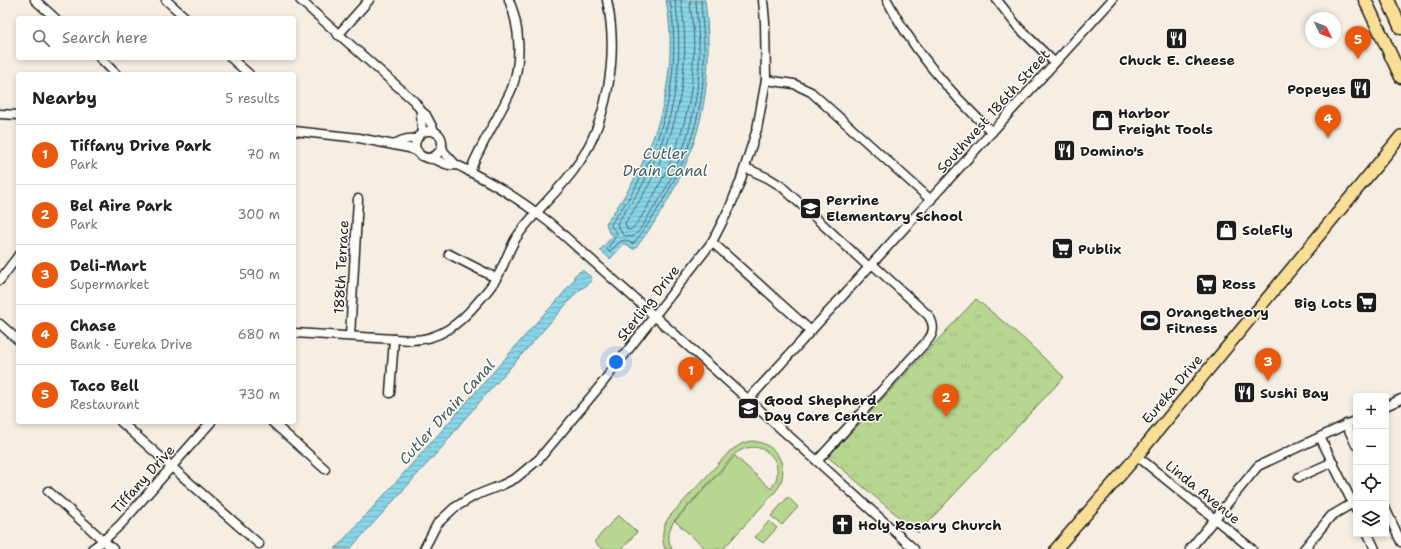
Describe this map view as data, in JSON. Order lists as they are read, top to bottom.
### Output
{
  "streets": {
    "main road": ["Eureka Drive"],
    "street": [
      "Southwest 186th Street",
      "188th Terrace",
      "Sterling Drive",
      "Tiffany Drive",
      "Linda Avenue"
    ]
  },
  "crossings": [
    ["Eureka Drive", "Linda Avenue"]
  ],
  "water": ["Cutler Drain Canal"],
  "places": {
    "restaurant": [
      "Chuck E. Cheese",
      "Popeyes",
      "Domino's",
      "Sushi Bay"
    ],
    "shop": ["Harbor Freight Tools", "SoleFly"],
    "school or university": ["Perrine Elementary School", "Good Shepherd Day Care Center"],
    "supermarket": ["Publix", "Ross", "Big Lots"],
    "sports": ["Orangetheory Fitness"],
    "church": ["Holy Rosary Church"]
  },
  "north": "bottom right",
  "page": {
    "search": "Search here",
    "pins": [
      "5",
      "4",
      "3",
      "1",
      "2"
    ],
    "heading": ["Nearby", "5 results"],
    "list": [
      {
        "mark": "1",
        "name": "Tiffany Drive Park",
        "note": "Park",
        "value": "70 m"
      },
      {
        "mark": "2",
        "name": "Bel Aire Park",
        "note": "Park",
        "value": "300 m"
      },
      {
        "mark": "3",
        "name": "Deli-Mart",
        "note": "Supermarket",
        "value": "590 m"
      },
      {
        "mark": "4",
        "name": "Chase",
        "note": "Bank · Eureka Drive",
        "value": "680 m"
      },
      {
        "mark": "5",
        "name": "Taco Bell",
        "note": "Restaurant",
        "value": "730 m"
      }
    ],
    "map_buttons": ["+", "−"]
  }
}
